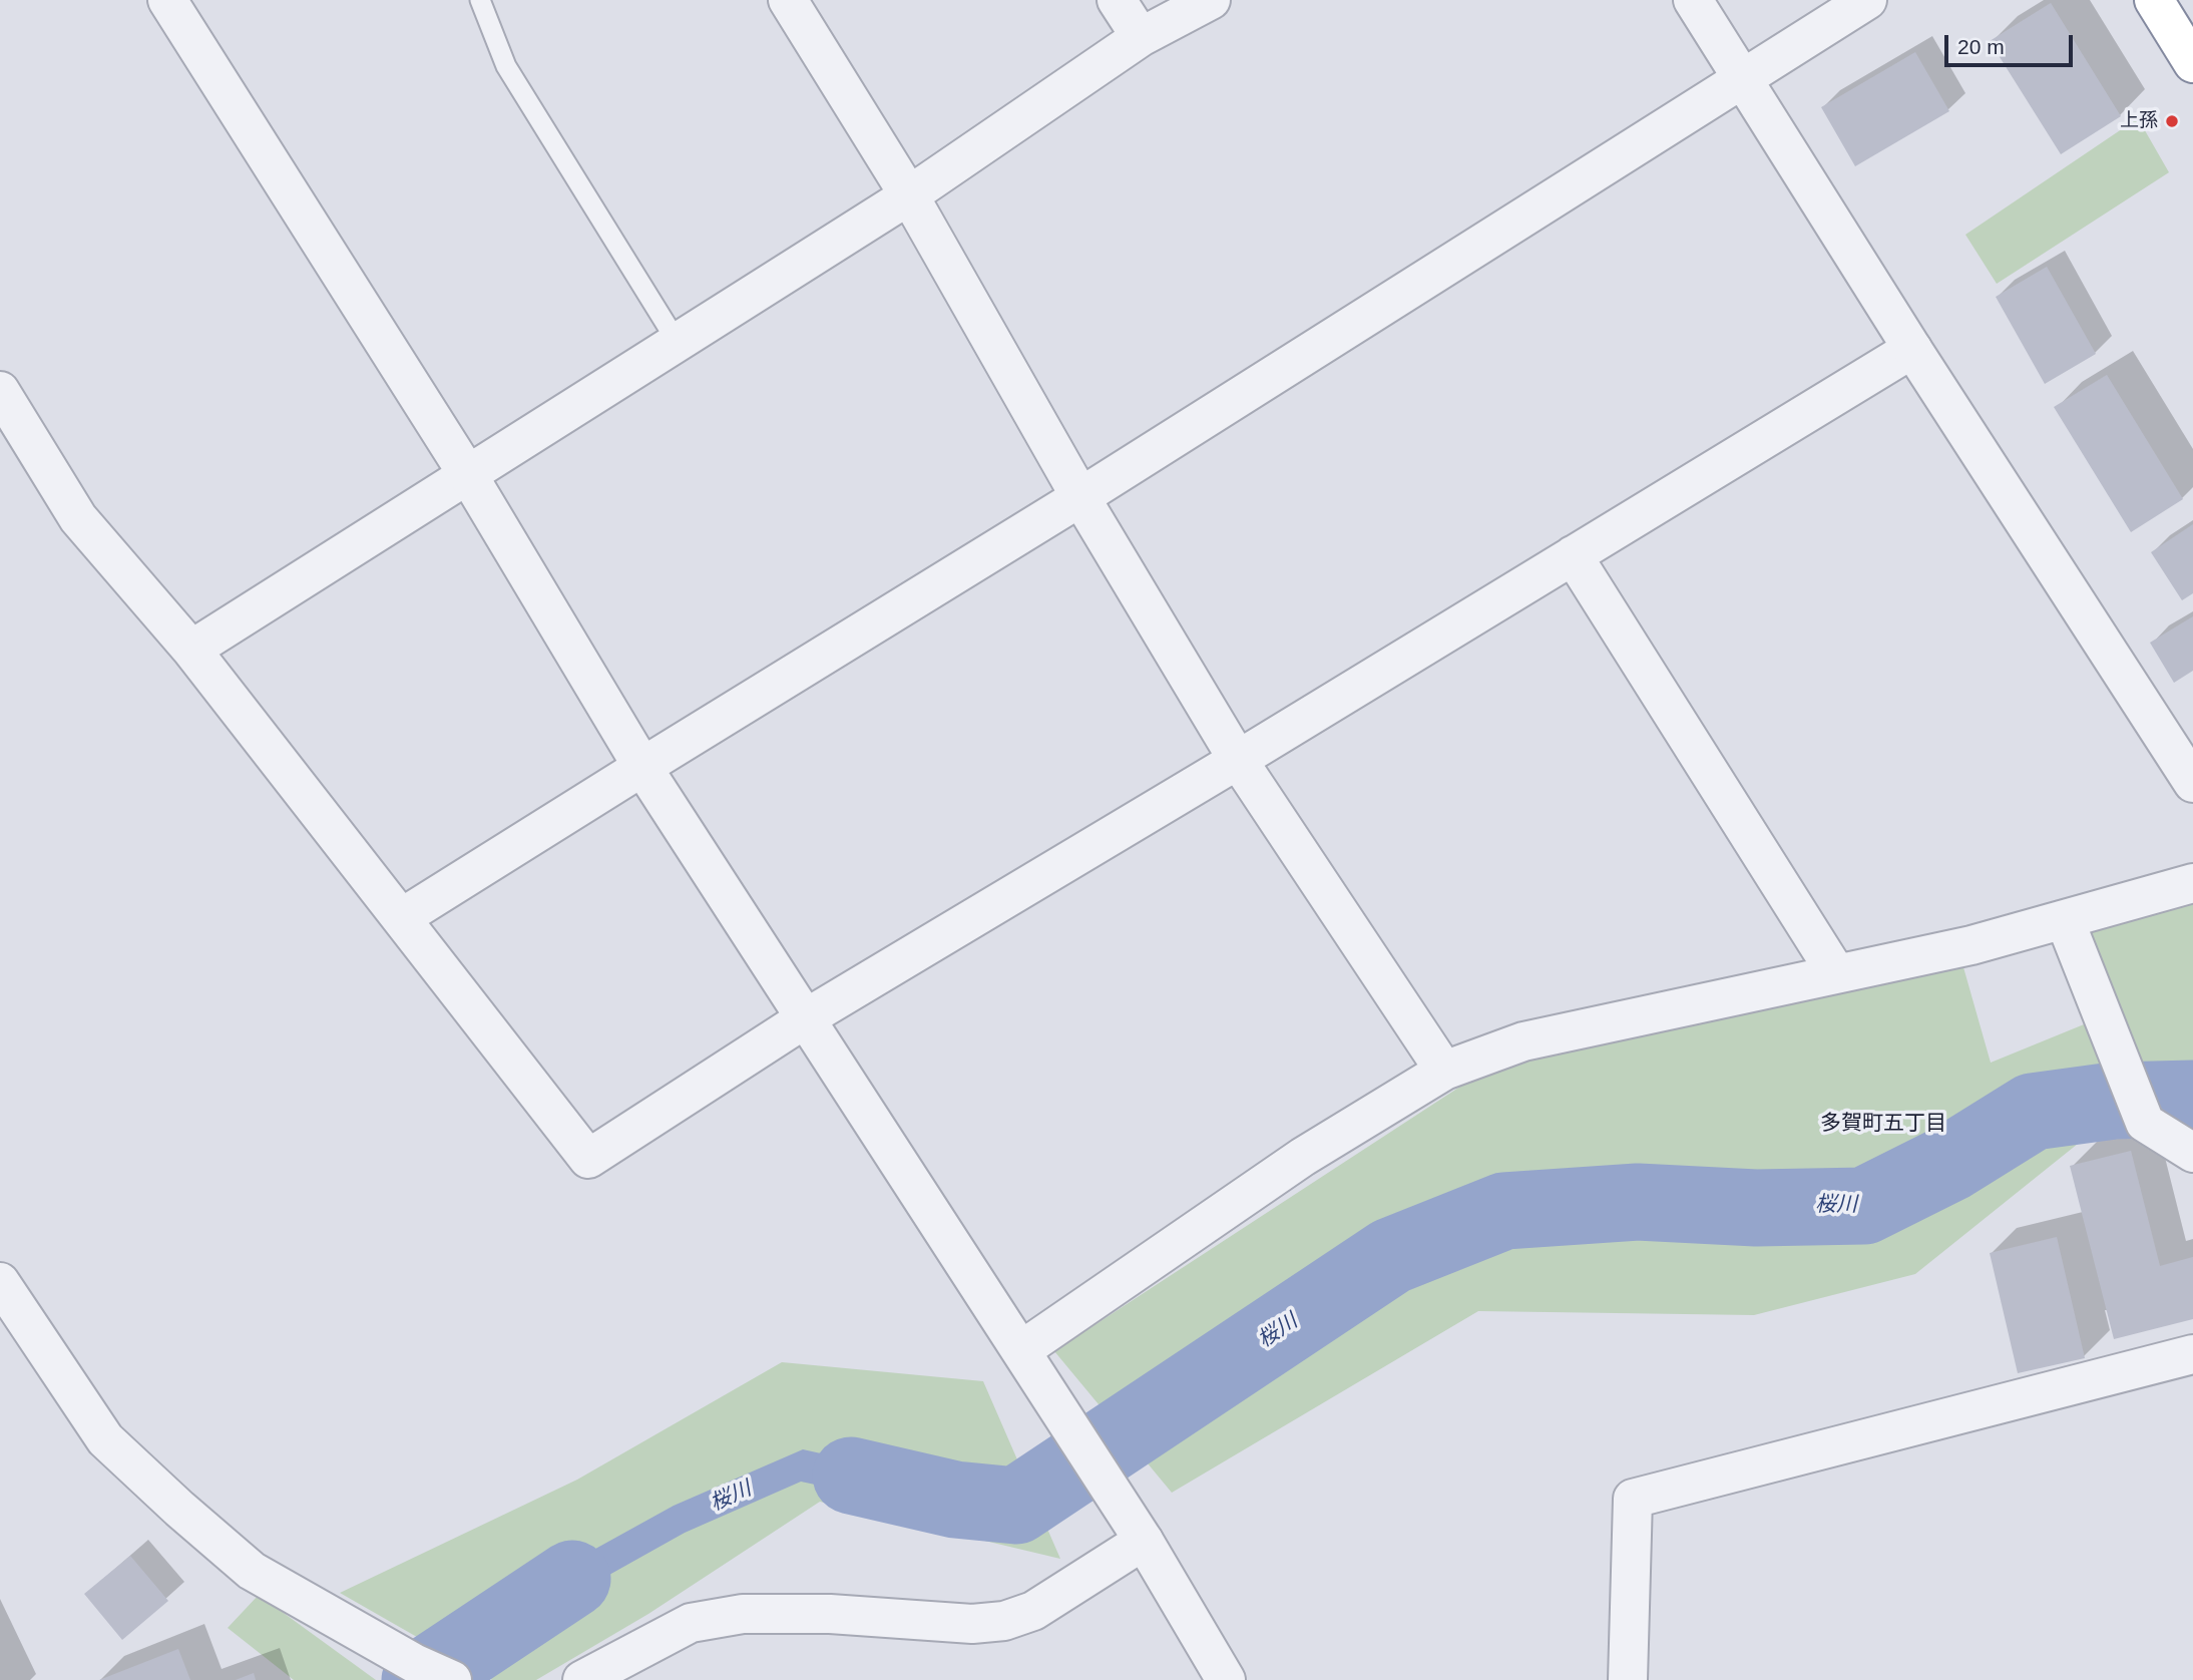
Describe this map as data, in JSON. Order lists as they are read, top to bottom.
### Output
{
  "districts": ["多賀町五丁目"],
  "water": ["桜川"],
  "places": ["上孫"],
  "scale_bar": "20 m"
}
